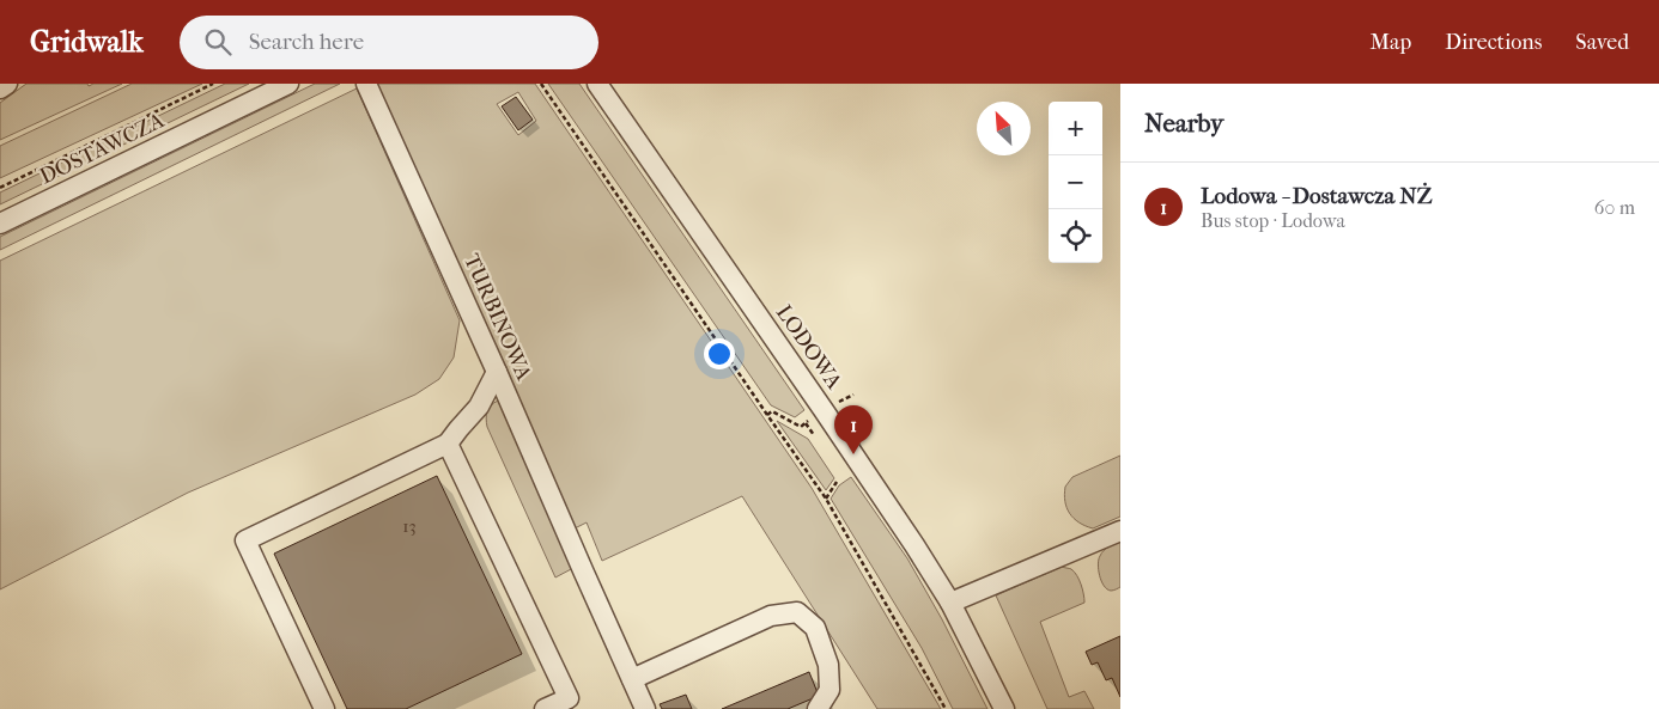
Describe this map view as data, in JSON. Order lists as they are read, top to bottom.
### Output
{
  "streets": {
    "street": ["DOSTAWCZA", "TURBINOWA", "LODOWA"]
  },
  "house_numbers": ["13"],
  "north": "top left",
  "page": {
    "header": "Gridwalk",
    "search": "Search here",
    "nav": ["Map", "Directions", "Saved"],
    "heading": "Nearby",
    "map_buttons": ["+", "−"],
    "list": [
      {
        "mark": "1",
        "name": "Lodowa - Dostawcza NŻ",
        "note": "Bus stop · Lodowa",
        "value": "60 m"
      }
    ],
    "pins": "1"
  }
}
